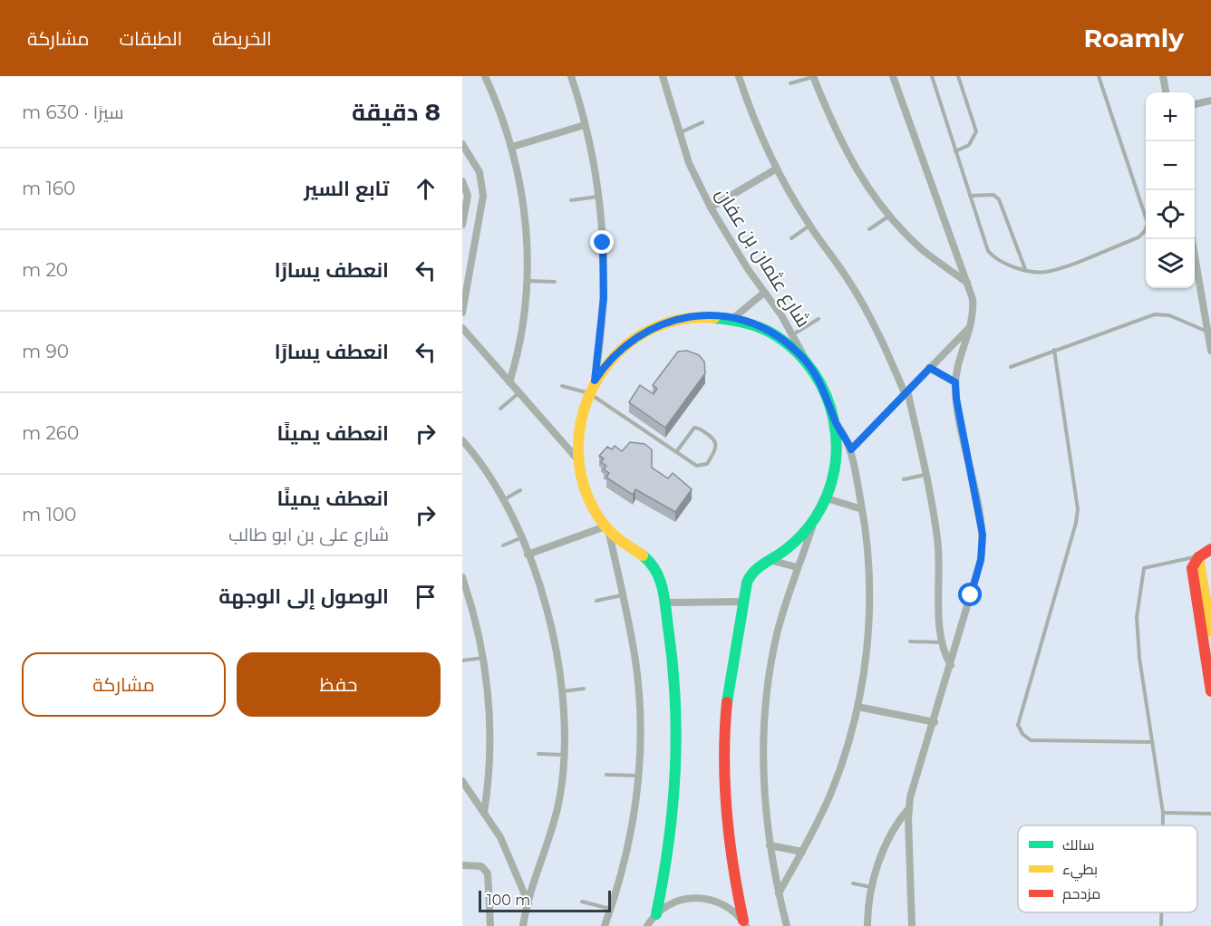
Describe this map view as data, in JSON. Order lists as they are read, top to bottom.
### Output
{
  "streets": {
    "street": ["شارع عثمان بن عفان"]
  },
  "legend": ["سالك", "بطيء", "مزدحم"],
  "scale_bar": "100 m",
  "page": {
    "header": "Roamly",
    "nav": ["الخريطة", "الطبقات", "مشاركة"],
    "heading": ["8 دقيقة", "سيرًا · 630 m"],
    "map_buttons": ["+", "−"],
    "list": [
      ["تابع السير", "160 m"],
      ["انعطف يسارًا", "20 m"],
      ["انعطف يسارًا", "90 m"],
      ["انعطف يمينًا", "260 m"],
      ["انعطف يمينًا", "شارع على بن ابو طالب", "100 m"],
      "الوصول إلى الوجهة"
    ],
    "buttons": ["حفظ", "مشاركة"],
    "scale": "100 m"
  }
}
